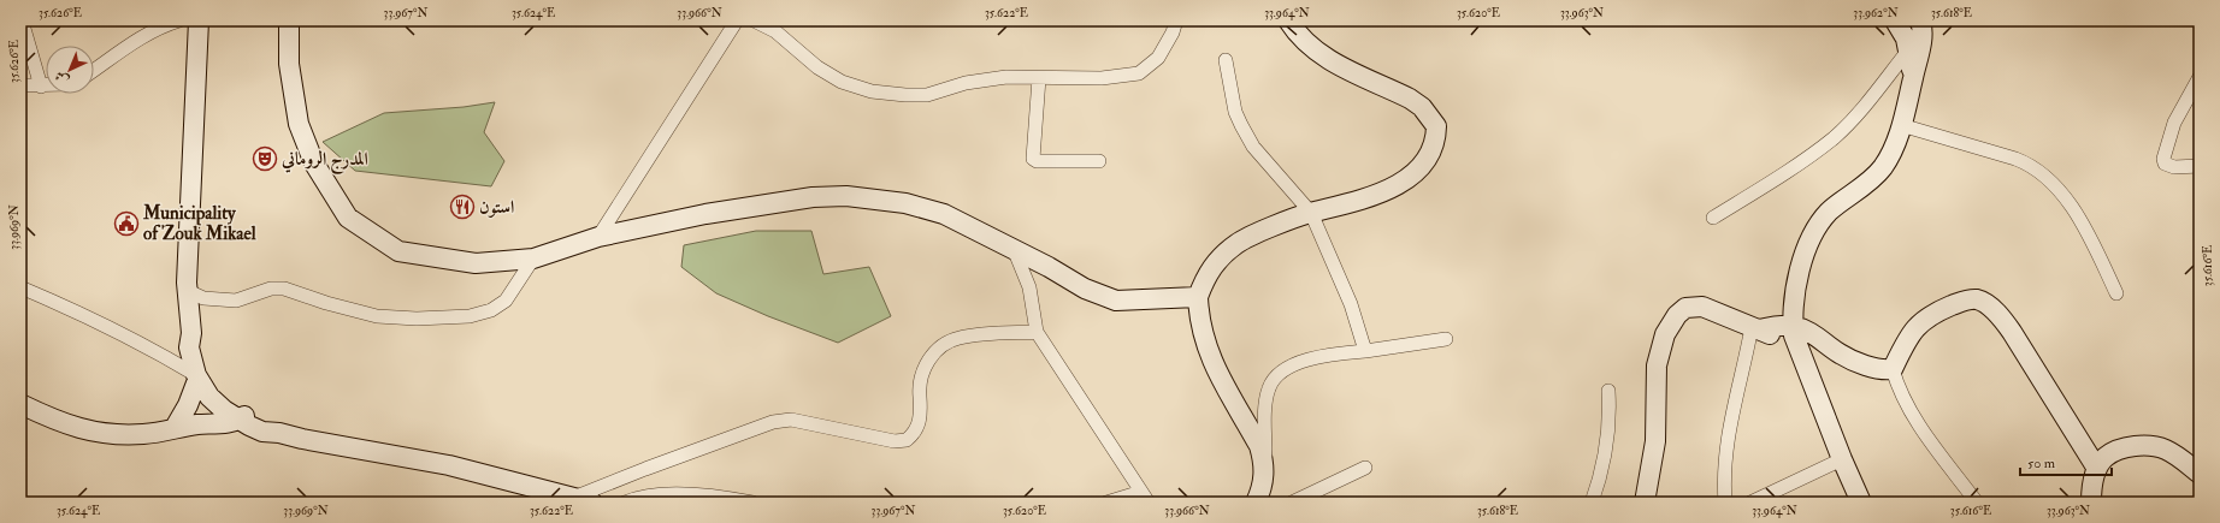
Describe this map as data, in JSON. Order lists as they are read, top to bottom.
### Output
{
  "places": {
    "theatre": ["المدرج الروماني"],
    "restaurant": ["استون"],
    "public building": ["Municipality of Zouk Mikael"]
  },
  "scale_bar": "50 m",
  "north": "bottom left",
  "coordinates": [
    "35.626°E",
    "33.967°N",
    "35.624°E",
    "33.966°N",
    "35.622°E",
    "33.964°N",
    "35.620°E",
    "33.963°N",
    "33.962°N",
    "35.618°E",
    "33.969°N",
    "35.616°E"
  ]
}
